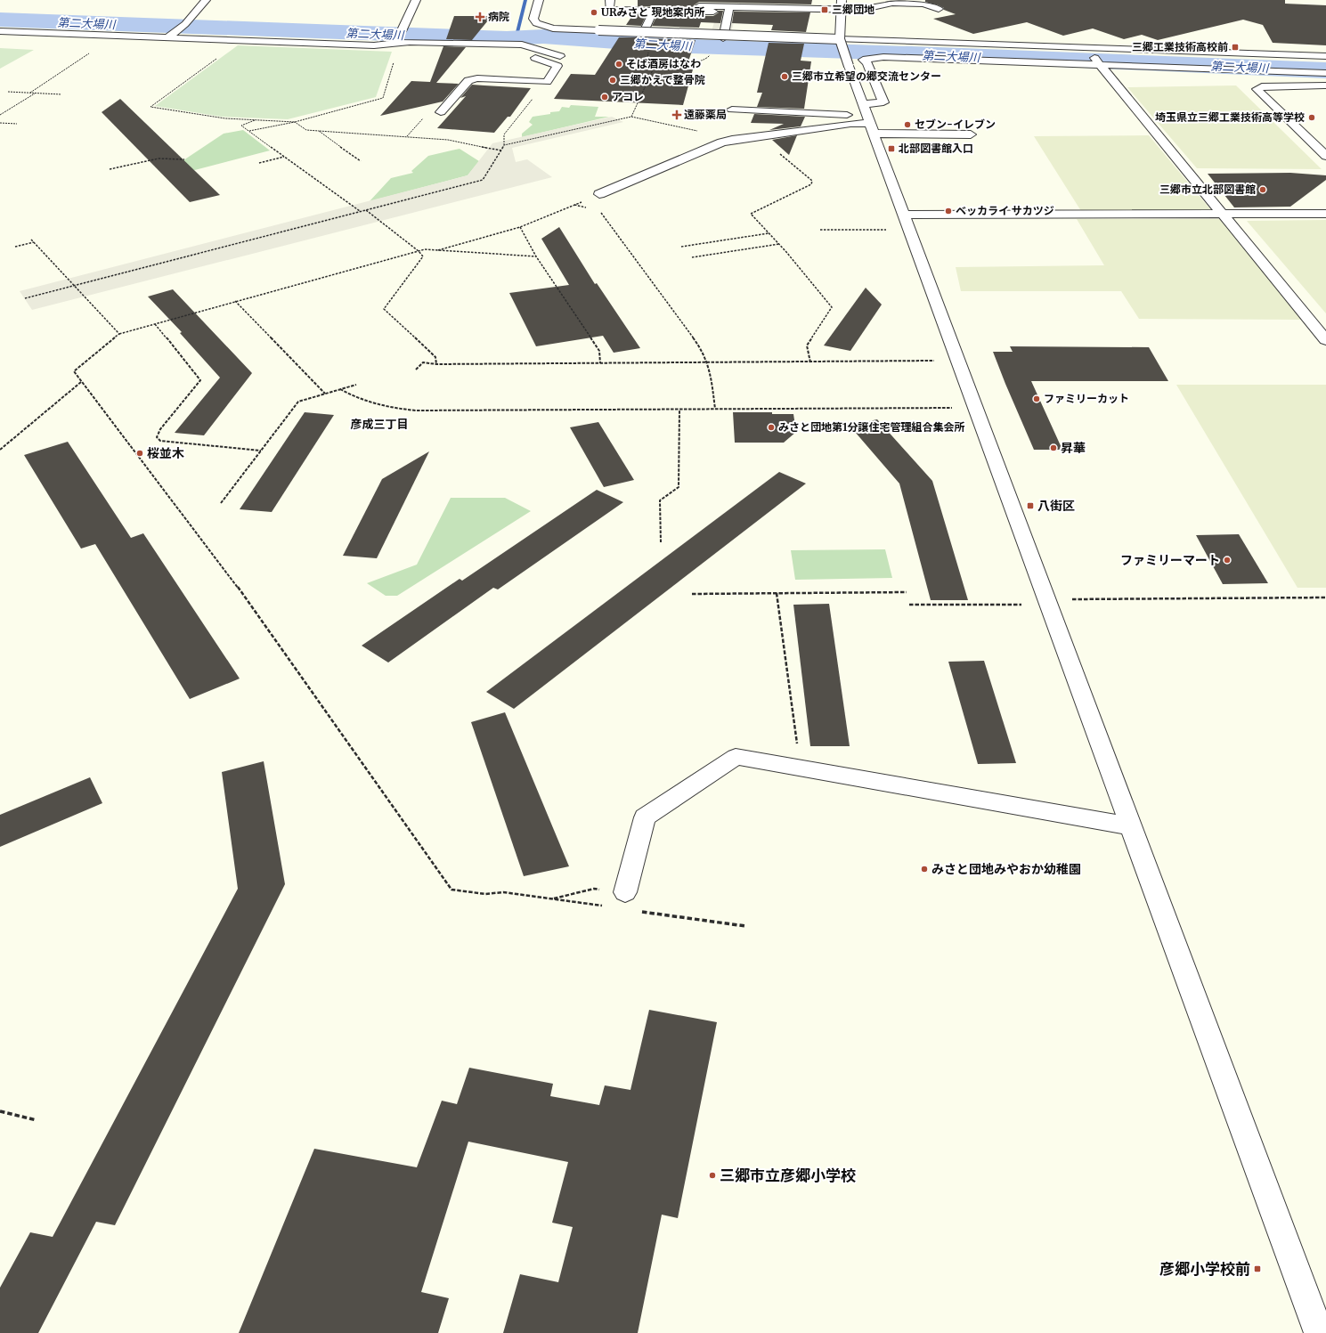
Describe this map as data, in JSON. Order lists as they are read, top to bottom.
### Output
{
  "districts": ["彦成三丁目"],
  "water": ["第二大場川"],
  "places": {
    "transit": [
      "三郷団地",
      "三郷工業技術高校前",
      "北部図書館入口",
      "八街区",
      "彦郷小学校前"
    ],
    "other": [
      "URみさと 現地案内所",
      "そば酒房はなわ",
      "三郷市立希望の郷交流センター",
      "三郷かえで整骨院",
      "アコレ",
      "埼玉県立三郷工業技術高等学校",
      "セブン-イレブン",
      "三郷市立北部図書館",
      "ベッカライ サカツジ",
      "ファミリーカット",
      "みさと団地第1分譲住宅管理組合集会所",
      "昇華",
      "桜並木",
      "ファミリーマート",
      "みさと団地みやおか幼稚園",
      "三郷市立彦郷小学校"
    ],
    "health": ["病院", "遠藤薬局"]
  }
}
